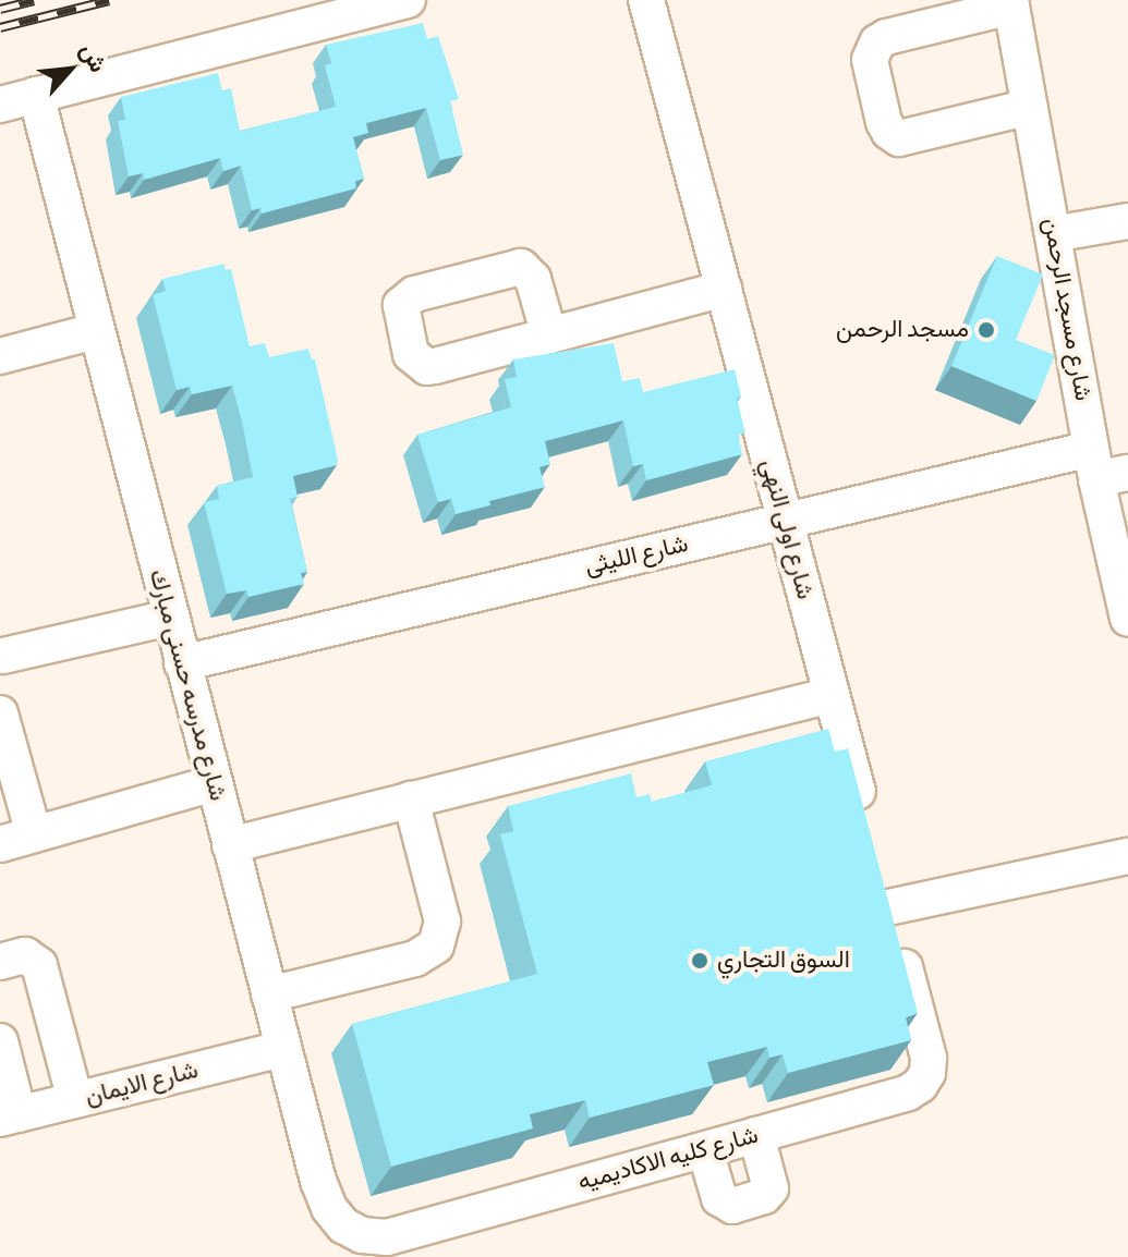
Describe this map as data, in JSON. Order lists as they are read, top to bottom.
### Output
{
  "streets": {
    "street": [
      "شارع مسجد الرحمن",
      "شارع اولى النهي",
      "شارع الليثى",
      "شارع مدرسه حسنى مبارك",
      "شارع الايمان",
      "شارع كليه الاكاديميه"
    ]
  },
  "crossings": [
    ["شارع مسجد الرحمن", "شارع الليثى"],
    ["شارع اولى النهي", "شارع الليثى"],
    ["شارع الليثى", "شارع مدرسه حسنى مبارك"],
    ["شارع مدرسه حسنى مبارك", "شارع الايمان"],
    ["شارع مدرسه حسنى مبارك", "شارع كليه الاكاديميه"]
  ],
  "places": ["مسجد الرحمن", "السوق التجاري"],
  "north": "top right"
}
